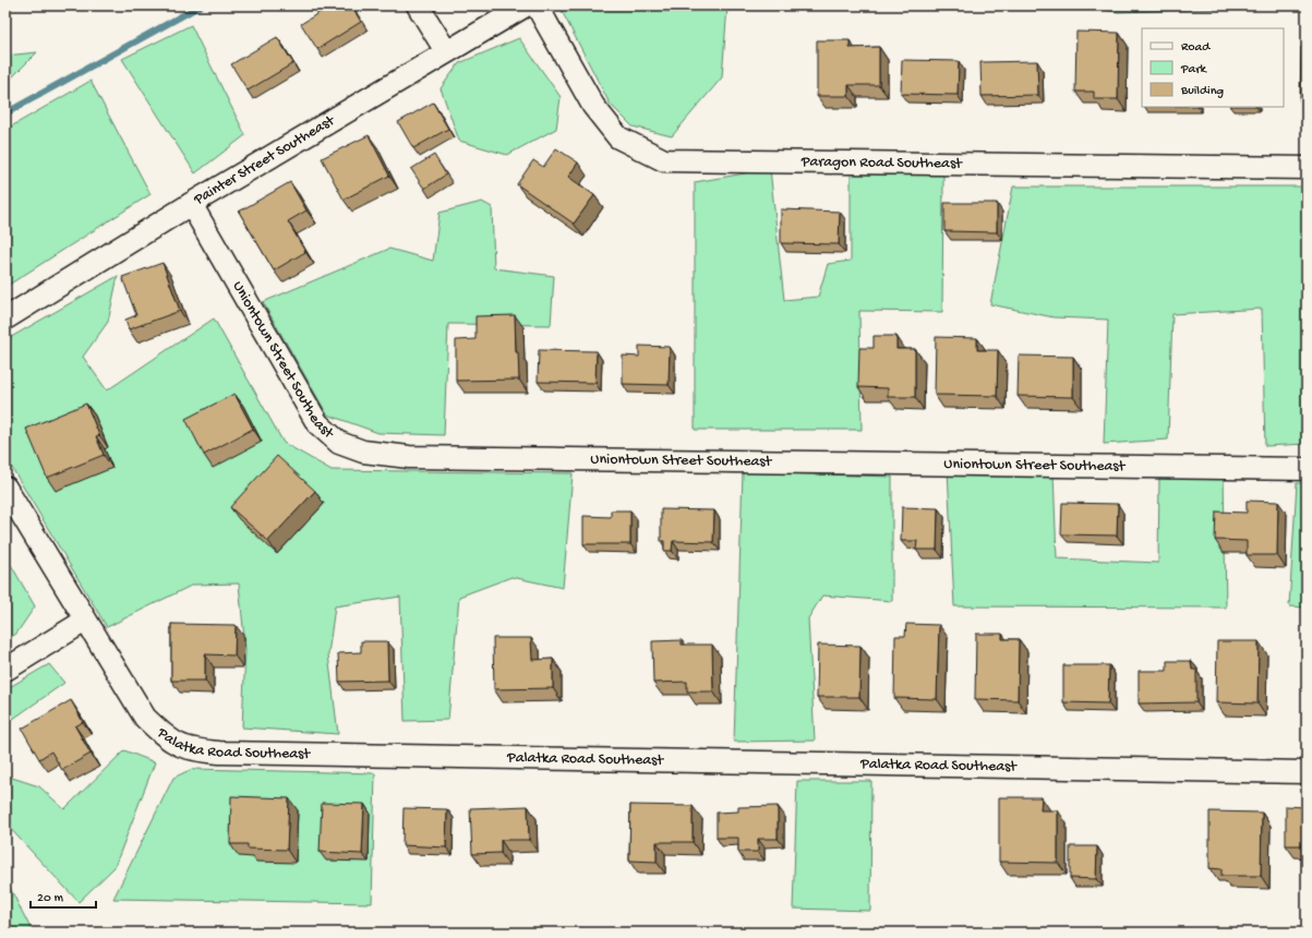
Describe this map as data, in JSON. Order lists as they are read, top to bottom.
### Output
{
  "streets": {
    "street": [
      "Painter Street Southeast",
      "Paragon Road Southeast",
      "Uniontown Street Southeast",
      "Palatka Road Southeast"
    ]
  },
  "crossings": [
    ["Painter Street Southeast", "Uniontown Street Southeast"]
  ],
  "legend": ["Road", "Park", "Building"],
  "scale_bar": "20 m"
}
